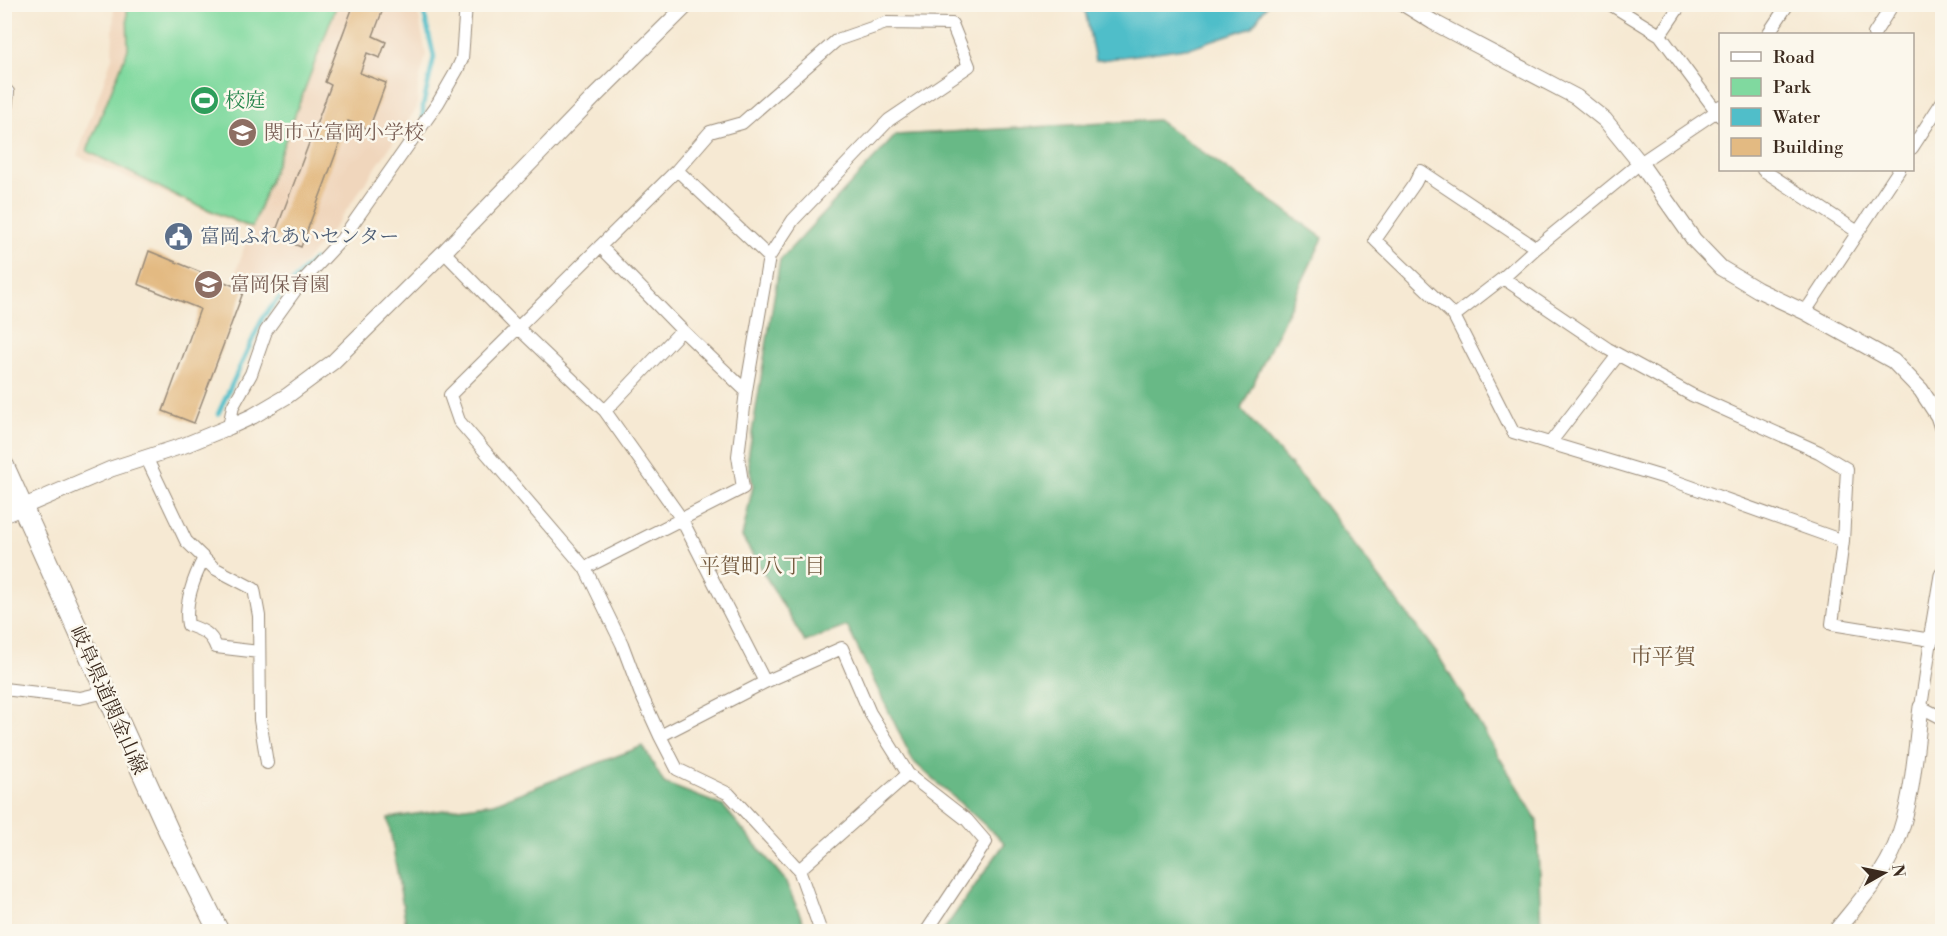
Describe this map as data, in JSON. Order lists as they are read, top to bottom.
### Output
{
  "streets": {
    "main road": ["岐阜県道関金山線"]
  },
  "districts": ["平賀町八丁目", "市平賀"],
  "places": {
    "sports": ["校庭"],
    "school or university": ["関市立富岡小学校", "富岡保育園"],
    "public building": ["富岡ふれあいセンター"]
  },
  "legend": [
    "Road",
    "Park",
    "Water",
    "Building"
  ],
  "north": "right"
}
